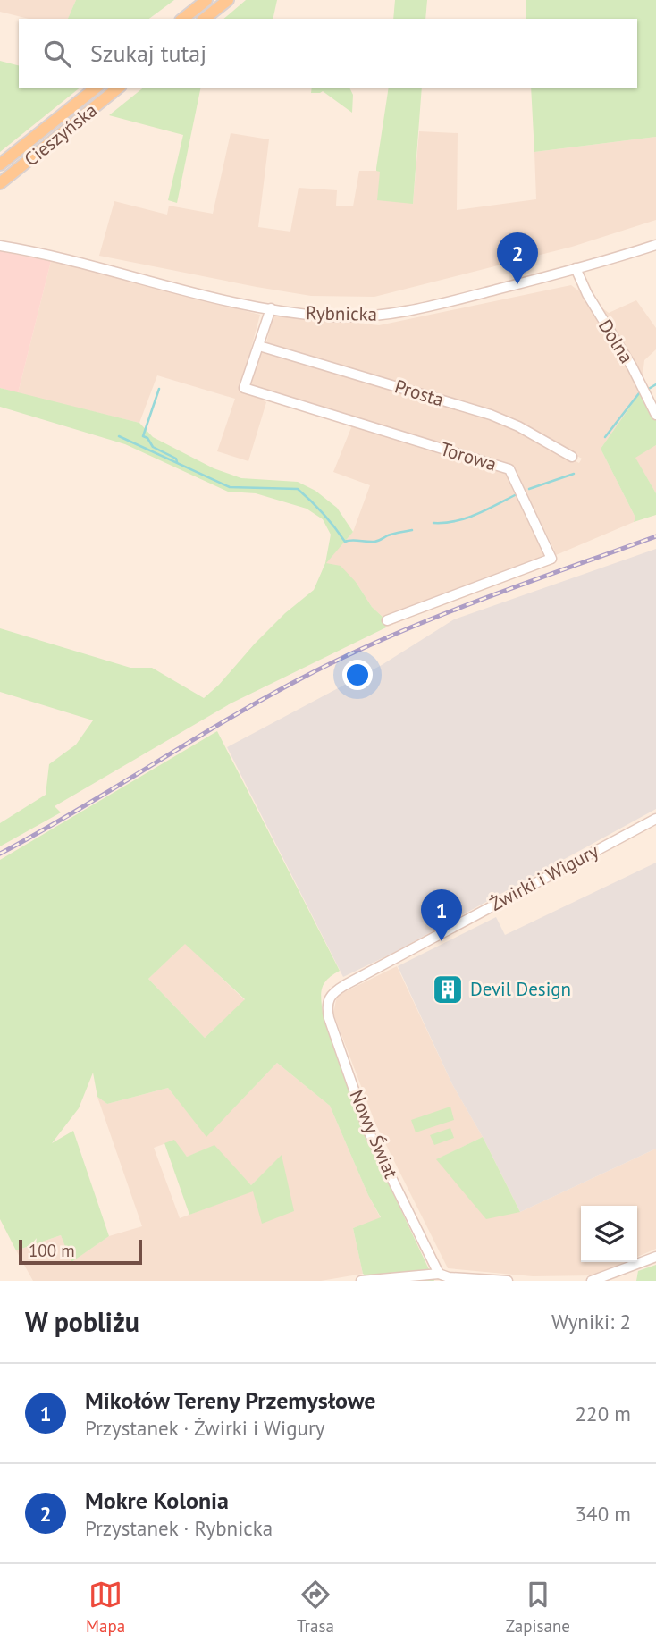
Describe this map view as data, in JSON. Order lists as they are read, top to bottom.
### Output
{
  "streets": {
    "main road": ["Cieszyńska"],
    "street": [
      "Rybnicka",
      "Dolna",
      "Prosta",
      "Torowa",
      "Żwirki i Wigury",
      "Nowy Świat"
    ]
  },
  "crossings": [
    ["Rybnicka", "Dolna"],
    ["Rybnicka", "Torowa"],
    ["Prosta", "Torowa"],
    ["Żwirki i Wigury", "Nowy Świat"]
  ],
  "places": {
    "building": ["Devil Design"]
  },
  "scale_bar": "100 m",
  "page": {
    "search": "Szukaj tutaj",
    "pins": ["2", "1"],
    "scale": "100 m",
    "heading": ["W pobliżu", "Wyniki: 2"],
    "list": [
      {
        "mark": "1",
        "name": "Mikołów Tereny Przemysłowe",
        "note": "Przystanek · Żwirki i Wigury",
        "value": "220 m"
      },
      {
        "mark": "2",
        "name": "Mokre Kolonia",
        "note": "Przystanek · Rybnicka",
        "value": "340 m"
      }
    ],
    "nav": ["Mapa", "Trasa", "Zapisane"]
  }
}
